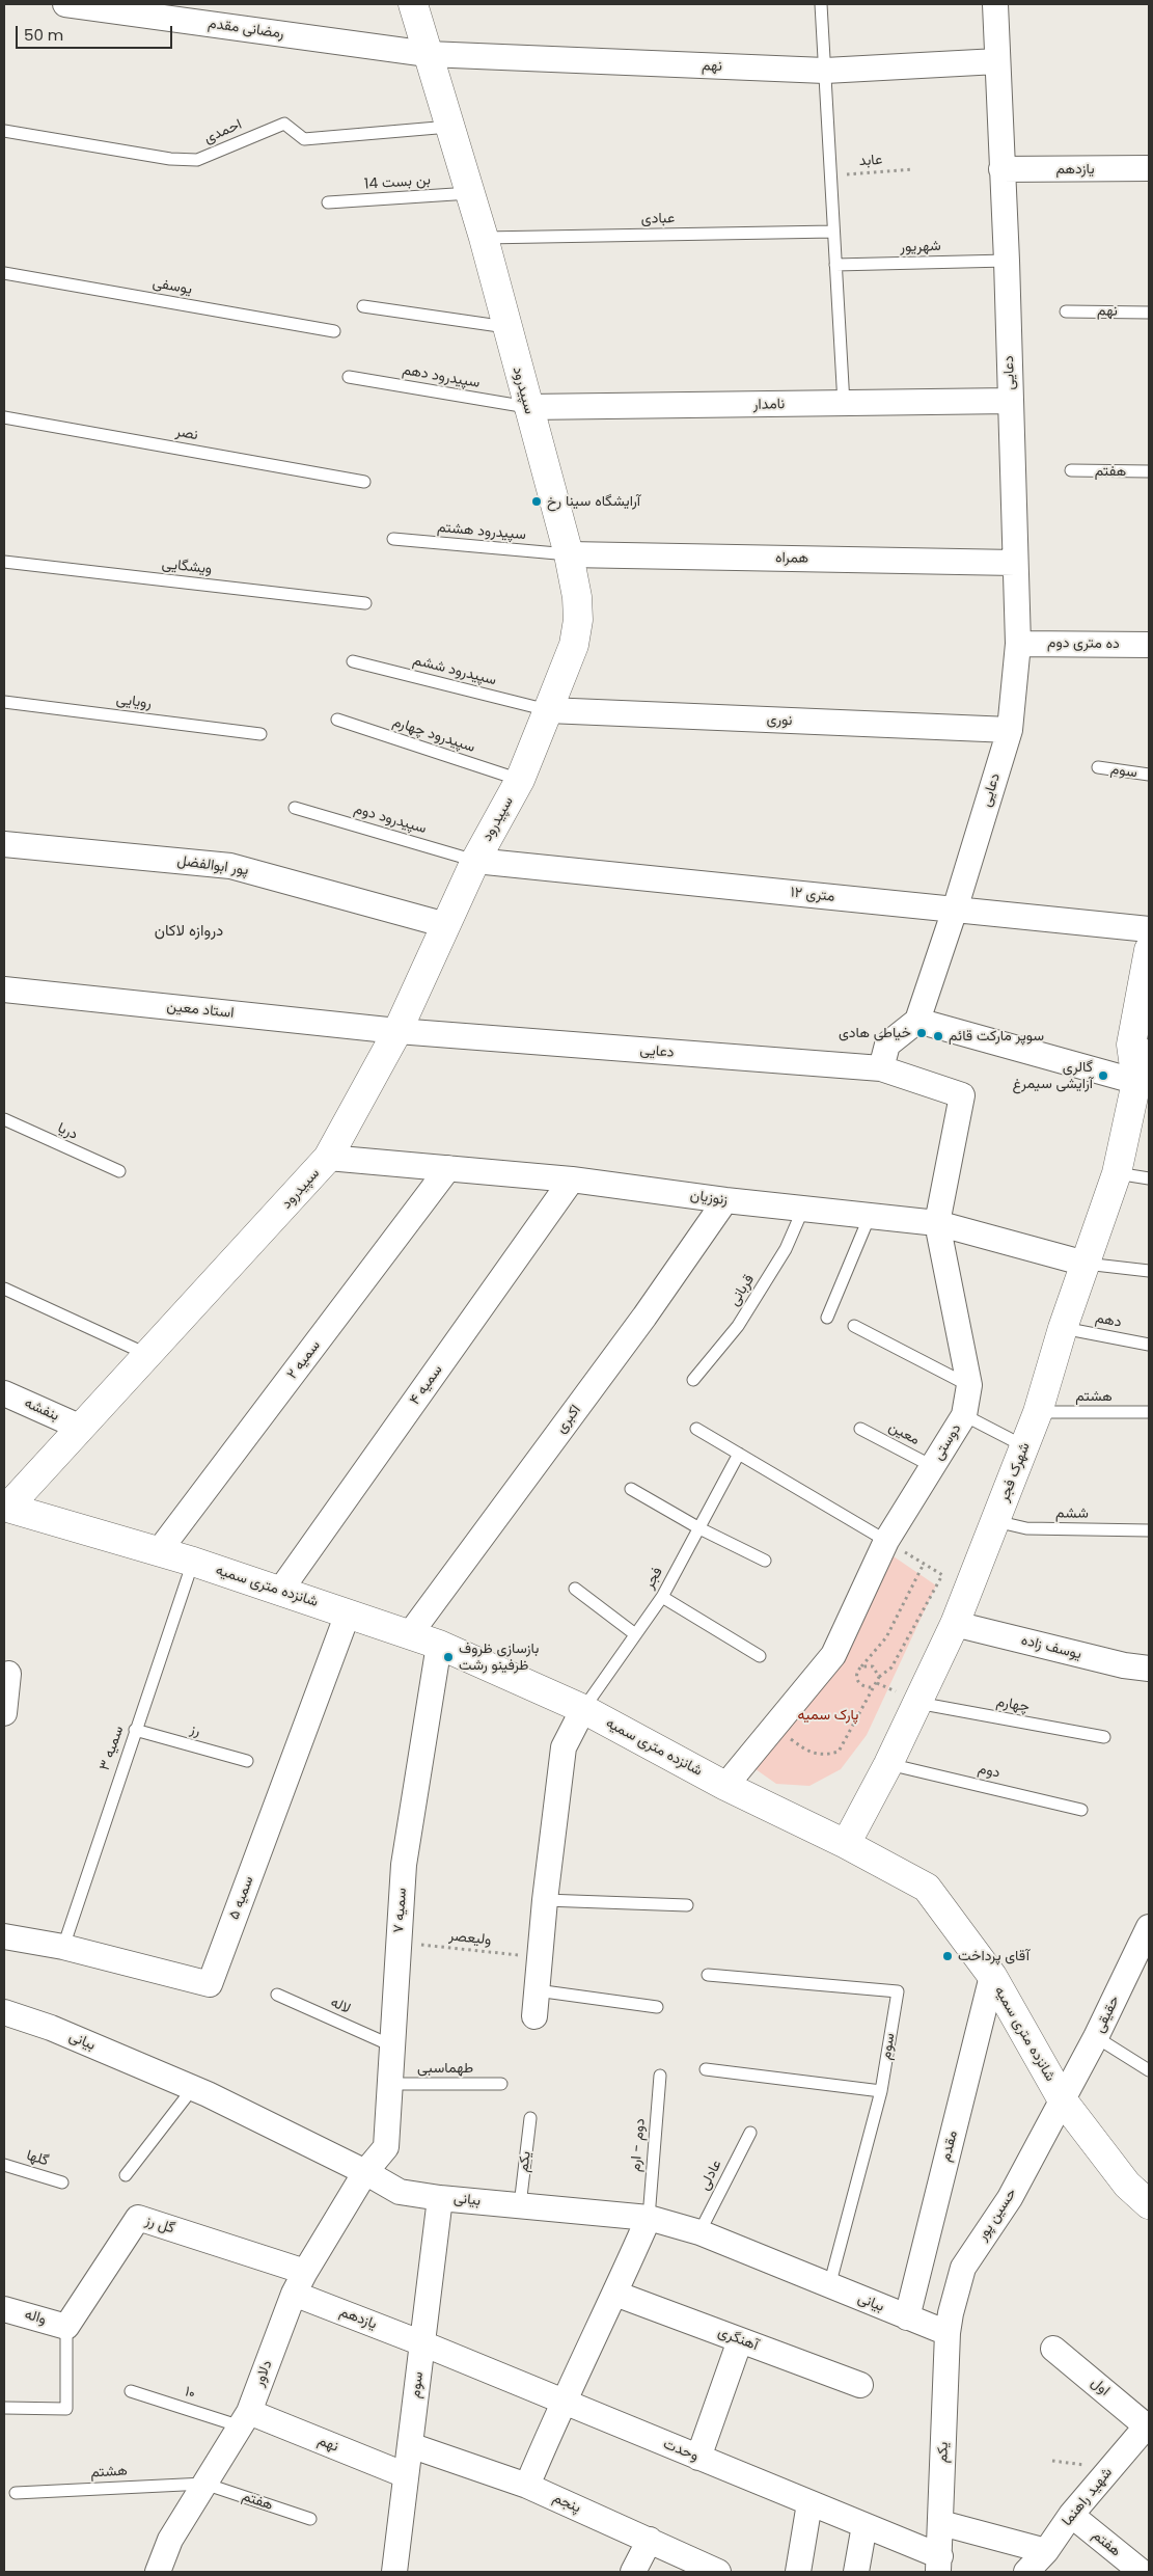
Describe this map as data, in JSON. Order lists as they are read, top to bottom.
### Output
{
  "streets": {
    "street": [
      "رمضانی مقدم",
      "نهم",
      "یازدهم",
      "دعایی",
      "سپیدرود",
      "نامدار",
      "هفتم",
      "همراه",
      "ده متری دوم",
      "نوری",
      "سوم",
      "پور ابوالفضل",
      "۱۲ متری",
      "استاد معین",
      "زنوزیان",
      "سمیه ۲",
      "سمیه ۴",
      "بنفشه",
      "اکبری",
      "دوستی",
      "شهرک فجر",
      "شانزده متری سمیه",
      "یوسف زاده",
      "سمیه ۵",
      "سمیه ۷",
      "حقیقی",
      "بیانی",
      "مقدم",
      "یکم",
      "حسین پور",
      "گل رز",
      "واله",
      "آهنگری",
      "دلاور",
      "اول",
      "وحدت",
      "شهید راهنما",
      "پنجم"
    ],
    "lane": [
      "احمدی",
      "بن بست 14",
      "عبادی",
      "شهریور",
      "یوسفی",
      "سپیدرود دهم",
      "نصر",
      "سپیدرود هشتم",
      "ویشگایی",
      "سپیدرود ششم",
      "رویایی",
      "سپیدرود چهارم",
      "سپیدرود دوم",
      "دریا",
      "قربانی",
      "دهم",
      "هشتم",
      "معین",
      "ششم",
      "فجر",
      "چهارم",
      "رز",
      "سمیه ۳",
      "دوم",
      "لاله",
      "طهماسبی",
      "دوم - ارم",
      "گلها",
      "عادلی",
      "۱۰"
    ],
    "path": ["عابد", "ولیعصر"]
  },
  "crossings": [
    ["رمضانی مقدم", "نهم"],
    ["رمضانی مقدم", "سپیدرود"],
    ["نهم", "دعایی"],
    ["نهم", "سپیدرود"],
    ["نهم", "سوم"],
    ["نهم", "دلاور"],
    ["نهم", "۱۰"],
    ["احمدی", "سپیدرود"],
    ["یازدهم", "دعایی"],
    ["یازدهم", "سوم"],
    ["یازدهم", "دلاور"],
    ["یازدهم", "وحدت"],
    ["بن بست 14", "سپیدرود"],
    ["عبادی", "سپیدرود"],
    ["شهریور", "دعایی"],
    ["دعایی", "سپیدرود"],
    ["دعایی", "نامدار"],
    ["دعایی", "همراه"],
    ["دعایی", "ده متری دوم"],
    ["دعایی", "نوری"],
    ["دعایی", "۱۲ متری"],
    ["دعایی", "استاد معین"],
    ["دعایی", "دوستی"],
    ["سپیدرود دهم", "سپیدرود"],
    ["سپیدرود دهم", "نامدار"],
    ["سپیدرود", "نامدار"],
    ["سپیدرود", "سپیدرود هشتم"],
    ["سپیدرود", "همراه"],
    ["سپیدرود", "سپیدرود ششم"],
    ["سپیدرود", "نوری"],
    ["سپیدرود", "سپیدرود چهارم"],
    ["سپیدرود", "سپیدرود دوم"],
    ["سپیدرود", "پور ابوالفضل"],
    ["سپیدرود", "۱۲ متری"],
    ["سپیدرود", "استاد معین"],
    ["سپیدرود", "زنوزیان"],
    ["سپیدرود", "بنفشه"],
    ["سپیدرود", "شانزده متری سمیه"],
    ["هفتم", "هشتم"],
    ["هفتم", "دلاور"],
    ["هفتم", "شهید راهنما"],
    ["سپیدرود هشتم", "همراه"],
    ["سپیدرود ششم", "نوری"],
    ["سوم", "بیانی"],
    ["سوم", "وحدت"],
    ["سوم", "پنجم"],
    ["سپیدرود دوم", "۱۲ متری"],
    ["زنوزیان", "قربانی"],
    ["زنوزیان", "سمیه ۲"],
    ["زنوزیان", "سمیه ۴"],
    ["زنوزیان", "اکبری"],
    ["زنوزیان", "دوستی"],
    ["زنوزیان", "شهرک فجر"],
    ["دهم", "شهرک فجر"],
    ["سمیه ۲", "شانزده متری سمیه"],
    ["سمیه ۴", "شانزده متری سمیه"],
    ["هشتم", "شهرک فجر"],
    ["هشتم", "دلاور"],
    ["اکبری", "شانزده متری سمیه"],
    ["معین", "دوستی"],
    ["دوستی", "شانزده متری سمیه"],
    ["شهرک فجر", "ششم"],
    ["شهرک فجر", "شانزده متری سمیه"],
    ["شهرک فجر", "یوسف زاده"],
    ["شهرک فجر", "چهارم"],
    ["شهرک فجر", "دوم"],
    ["فجر", "شانزده متری سمیه"],
    ["شانزده متری سمیه", "سمیه ۳"],
    ["شانزده متری سمیه", "سمیه ۵"],
    ["شانزده متری سمیه", "سمیه ۷"],
    ["شانزده متری سمیه", "حقیقی"],
    ["شانزده متری سمیه", "مقدم"],
    ["شانزده متری سمیه", "حسین پور"],
    ["رز", "سمیه ۳"],
    ["سمیه ۳", "سمیه ۵"],
    ["سمیه ۷", "ولیعصر"],
    ["سمیه ۷", "لاله"],
    ["سمیه ۷", "بیانی"],
    ["سمیه ۷", "طهماسبی"],
    ["سمیه ۷", "دلاور"],
    ["حقیقی", "حسین پور"],
    ["بیانی", "دوم - ارم"],
    ["بیانی", "مقدم"],
    ["بیانی", "یکم"],
    ["بیانی", "عادلی"],
    ["بیانی", "حسین پور"],
    ["بیانی", "دلاور"],
    ["یکم", "حسین پور"],
    ["یکم", "وحدت"],
    ["گل رز", "واله"],
    ["گل رز", "دلاور"],
    ["دلاور", "۱۰"],
    ["اول", "شهید راهنما"]
  ],
  "districts": ["دروازه لاکان"],
  "parks": ["پارک سمیه"],
  "places": [
    "آرایشگاه سینا رخ",
    "خیاطی هادی",
    "سوپر مارکت قائم",
    "گالری آرایشی سیمرغ",
    "بازسازی ظروف ظرفینو رشت",
    "آقای پرداخت"
  ],
  "scale_bar": "50 m"
}
